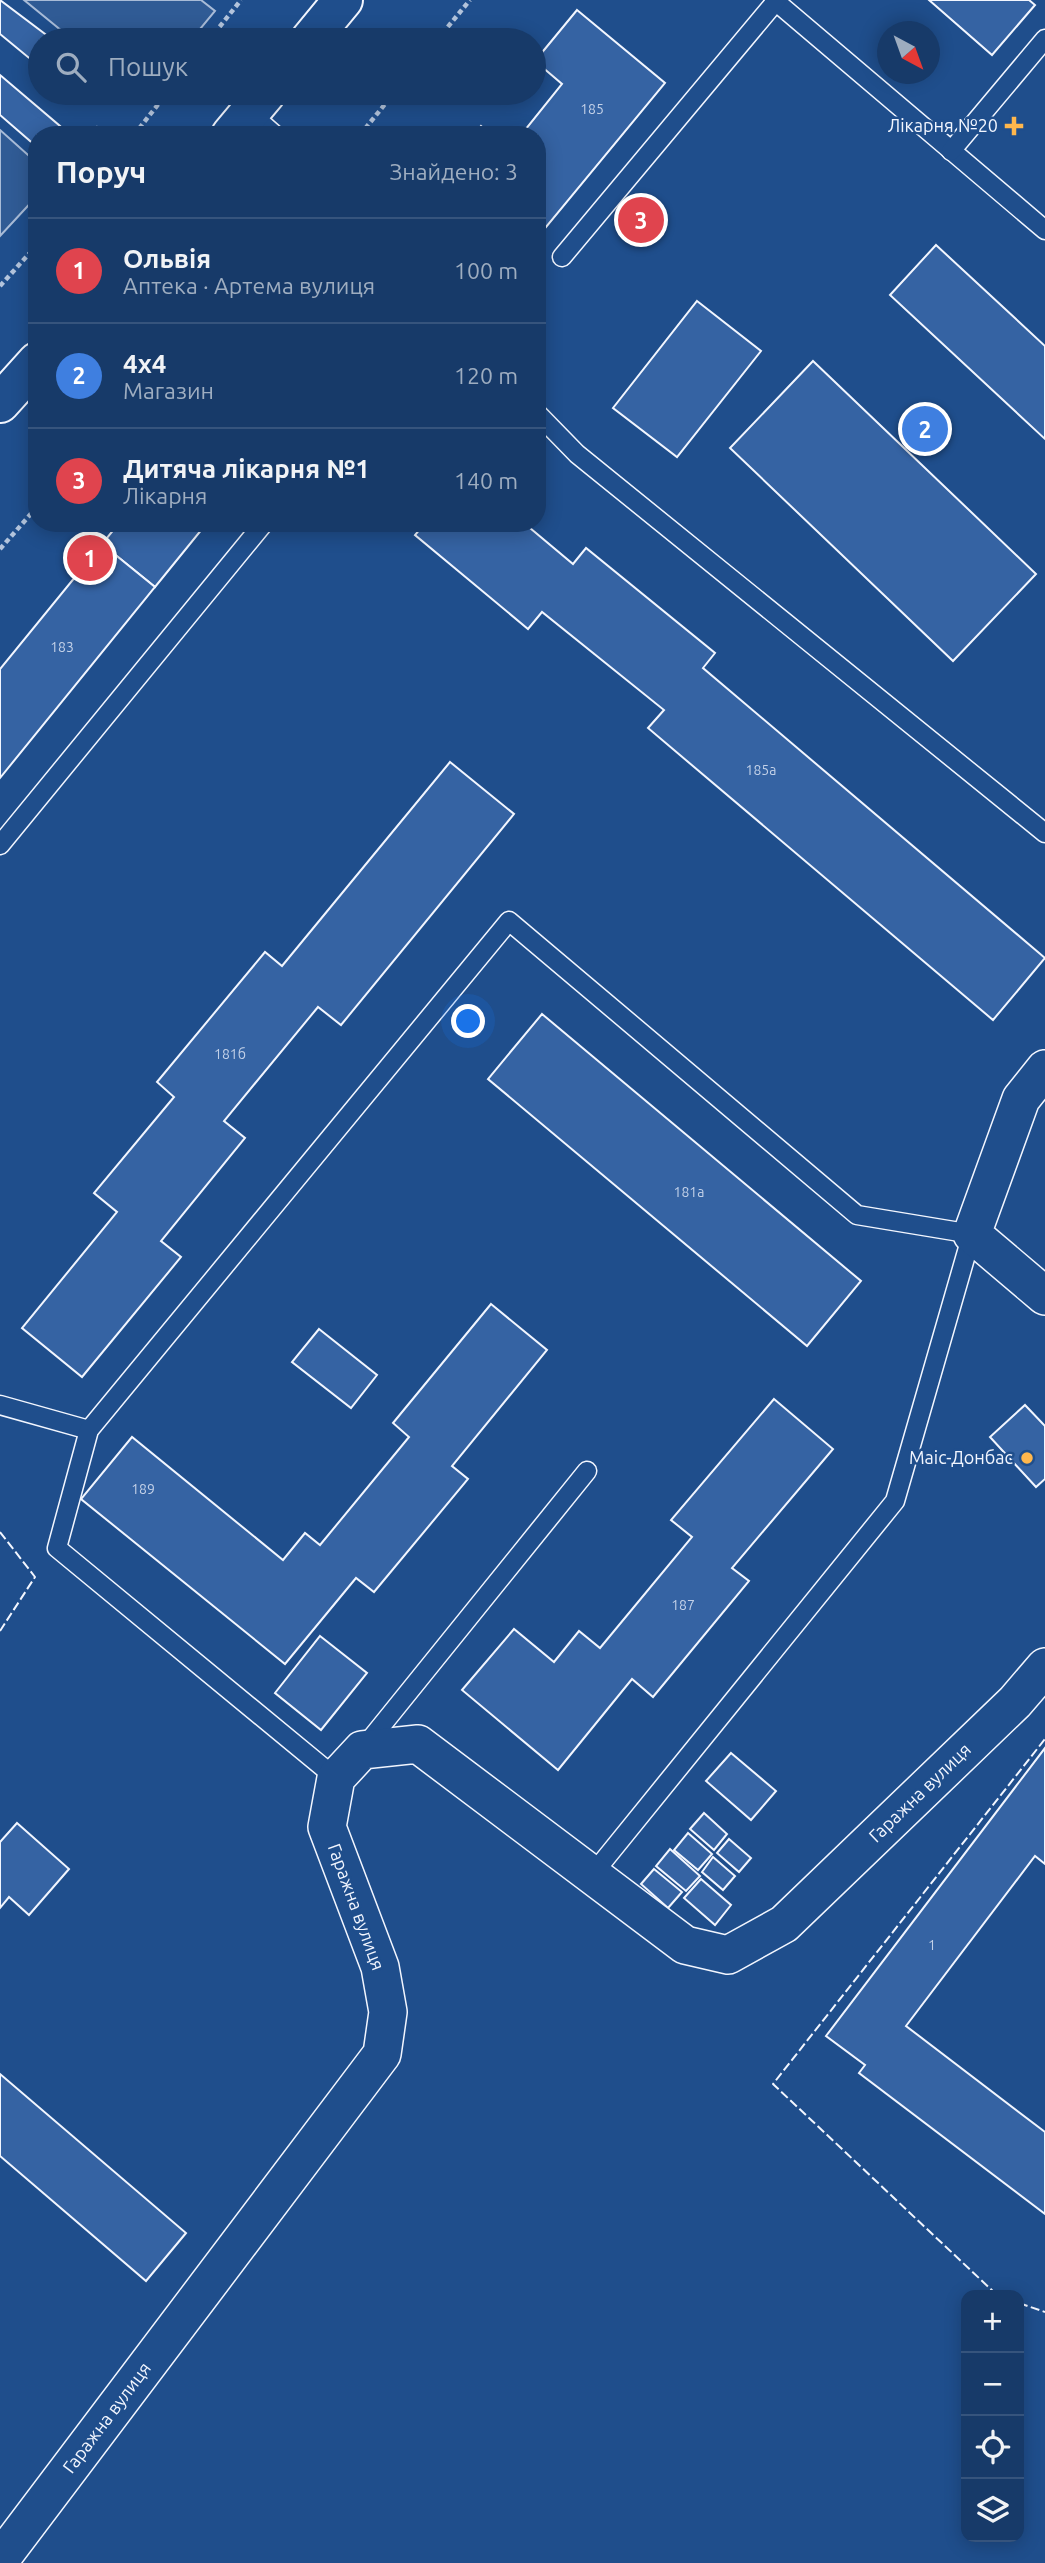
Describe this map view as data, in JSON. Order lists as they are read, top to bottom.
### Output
{
  "streets": {
    "street": ["Гаражна вулиця"]
  },
  "places": {
    "health": ["Лікарня №20"],
    "other": ["Маіс-Донбас"]
  },
  "house_numbers": [
    "185",
    "183",
    "185а",
    "181б",
    "181а",
    "189",
    "187",
    "1"
  ],
  "north": "bottom right",
  "page": {
    "search": "Пошук",
    "heading": ["Поруч", "Знайдено: 3"],
    "pins": ["3", "2", "1"],
    "list": [
      {
        "mark": "1",
        "name": "Ольвія",
        "note": "Аптека · Артема вулиця",
        "value": "100 m"
      },
      {
        "mark": "2",
        "name": "4x4",
        "note": "Магазин",
        "value": "120 m"
      },
      {
        "mark": "3",
        "name": "Дитяча лікарня №1",
        "note": "Лікарня",
        "value": "140 m"
      }
    ],
    "map_buttons": ["+", "−"]
  }
}
